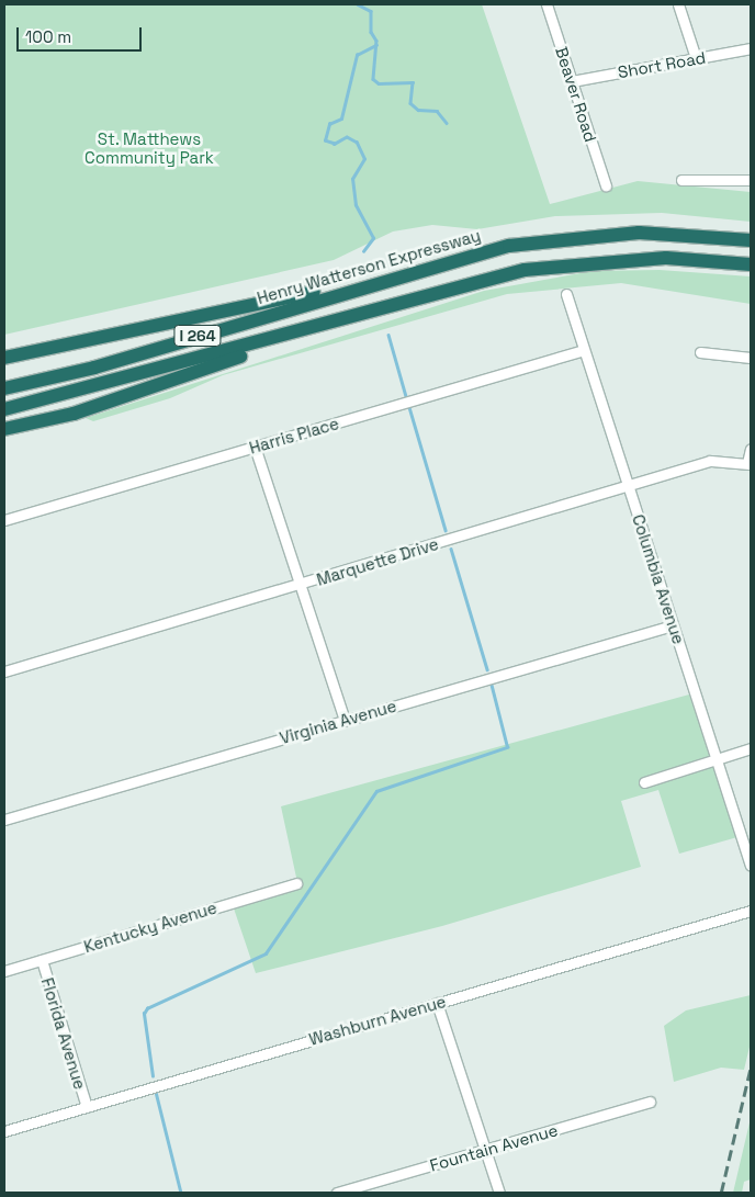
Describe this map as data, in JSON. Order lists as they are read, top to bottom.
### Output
{
  "streets": {
    "highway": ["Henry Watterson Expressway", "I 264"],
    "street": [
      "Short Road",
      "Beaver Road",
      "Harris Place",
      "Marquette Drive",
      "Columbia Avenue",
      "Virginia Avenue",
      "Kentucky Avenue",
      "Washburn Avenue",
      "Florida Avenue",
      "Fountain Avenue"
    ]
  },
  "crossings": [
    ["Short Road", "Beaver Road"],
    ["Harris Place", "Columbia Avenue"],
    ["Marquette Drive", "Columbia Avenue"],
    ["Columbia Avenue", "Virginia Avenue"],
    ["Kentucky Avenue", "Florida Avenue"],
    ["Washburn Avenue", "Florida Avenue"]
  ],
  "parks": ["St. Matthews Community Park"],
  "scale_bar": "100 m"
}
